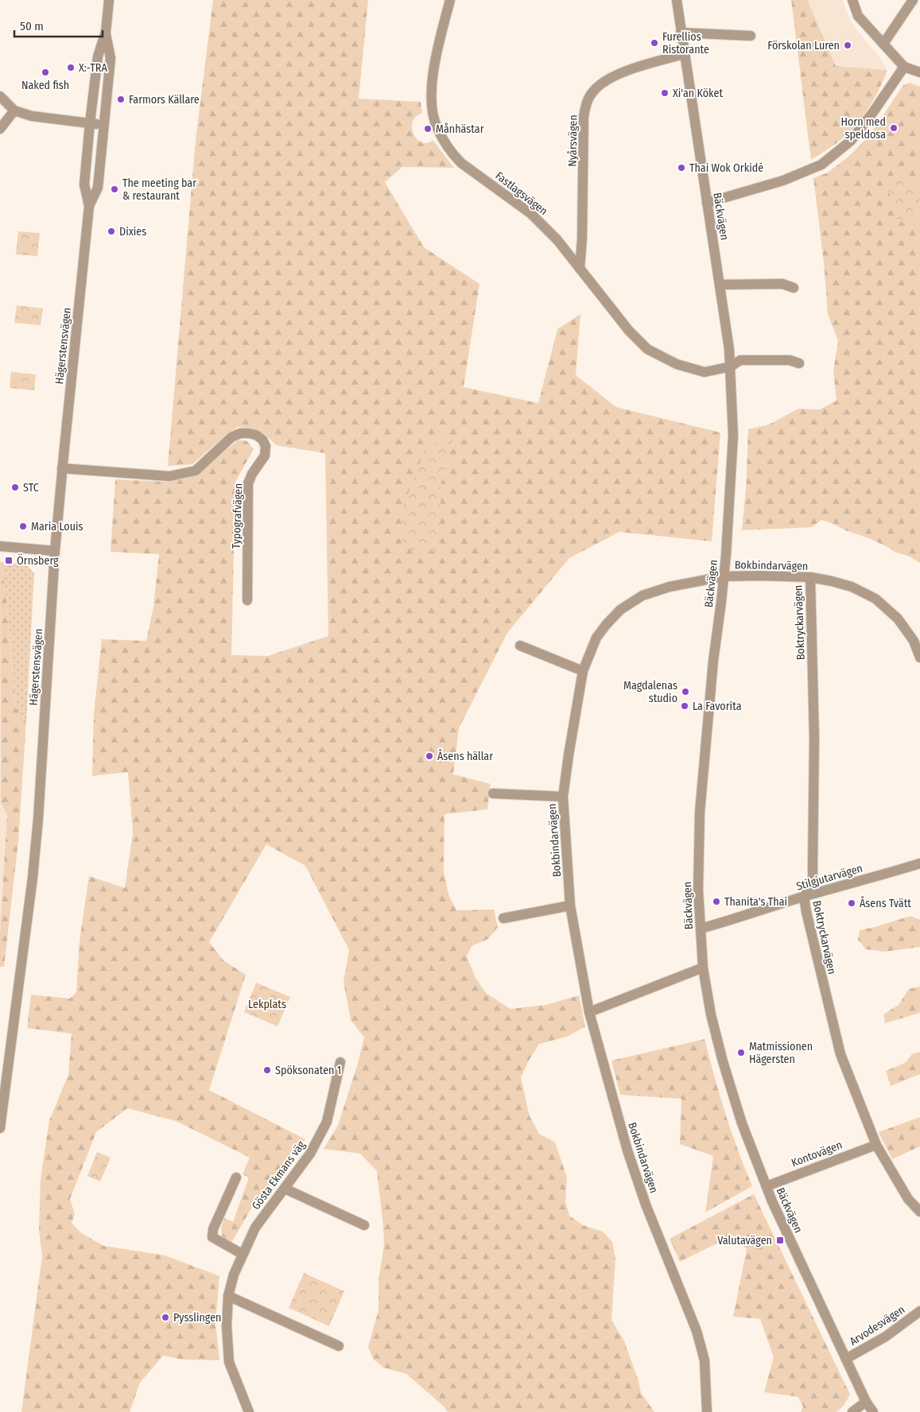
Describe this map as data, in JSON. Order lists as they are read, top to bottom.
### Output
{
  "streets": {
    "street": [
      "Nyårsvägen",
      "Fastlagsvägen",
      "Bäckvägen",
      "Hägerstensvägen",
      "Typografvägen",
      "Bokbindarvägen",
      "Boktryckarvägen",
      "Stilgjutarvägen",
      "Kontovägen",
      "Gösta Ekmans väg",
      "Arvodesvägen"
    ]
  },
  "crossings": [
    ["Nyårsvägen", "Fastlagsvägen"],
    ["Nyårsvägen", "Bäckvägen"],
    ["Fastlagsvägen", "Bäckvägen"],
    ["Bäckvägen", "Bokbindarvägen"],
    ["Bäckvägen", "Stilgjutarvägen"],
    ["Bäckvägen", "Kontovägen"],
    ["Bäckvägen", "Arvodesvägen"],
    ["Hägerstensvägen", "Typografvägen"],
    ["Bokbindarvägen", "Boktryckarvägen"],
    ["Boktryckarvägen", "Stilgjutarvägen"],
    ["Boktryckarvägen", "Kontovägen"]
  ],
  "parks": ["Lekplats"],
  "places": {
    "other": [
      "Furellios Ristorante",
      "Förskolan Luren",
      "X:-TRA",
      "Naked fish",
      "Xi'an Köket",
      "Farmors Källare",
      "Horn med speldosa",
      "Månhästar",
      "Thai Wok Orkidé",
      "The meeting bar & restaurant",
      "Dixies",
      "STC",
      "Maria Louis",
      "Magdalenas studio",
      "La Favorita",
      "Åsens hällar",
      "Thanita's Thai",
      "Åsens Tvätt",
      "Matmissionen Hägersten",
      "Spöksonaten 1",
      "Pysslingen"
    ],
    "transit": ["Örnsberg", "Valutavägen"]
  },
  "scale_bar": "50 m"
}
